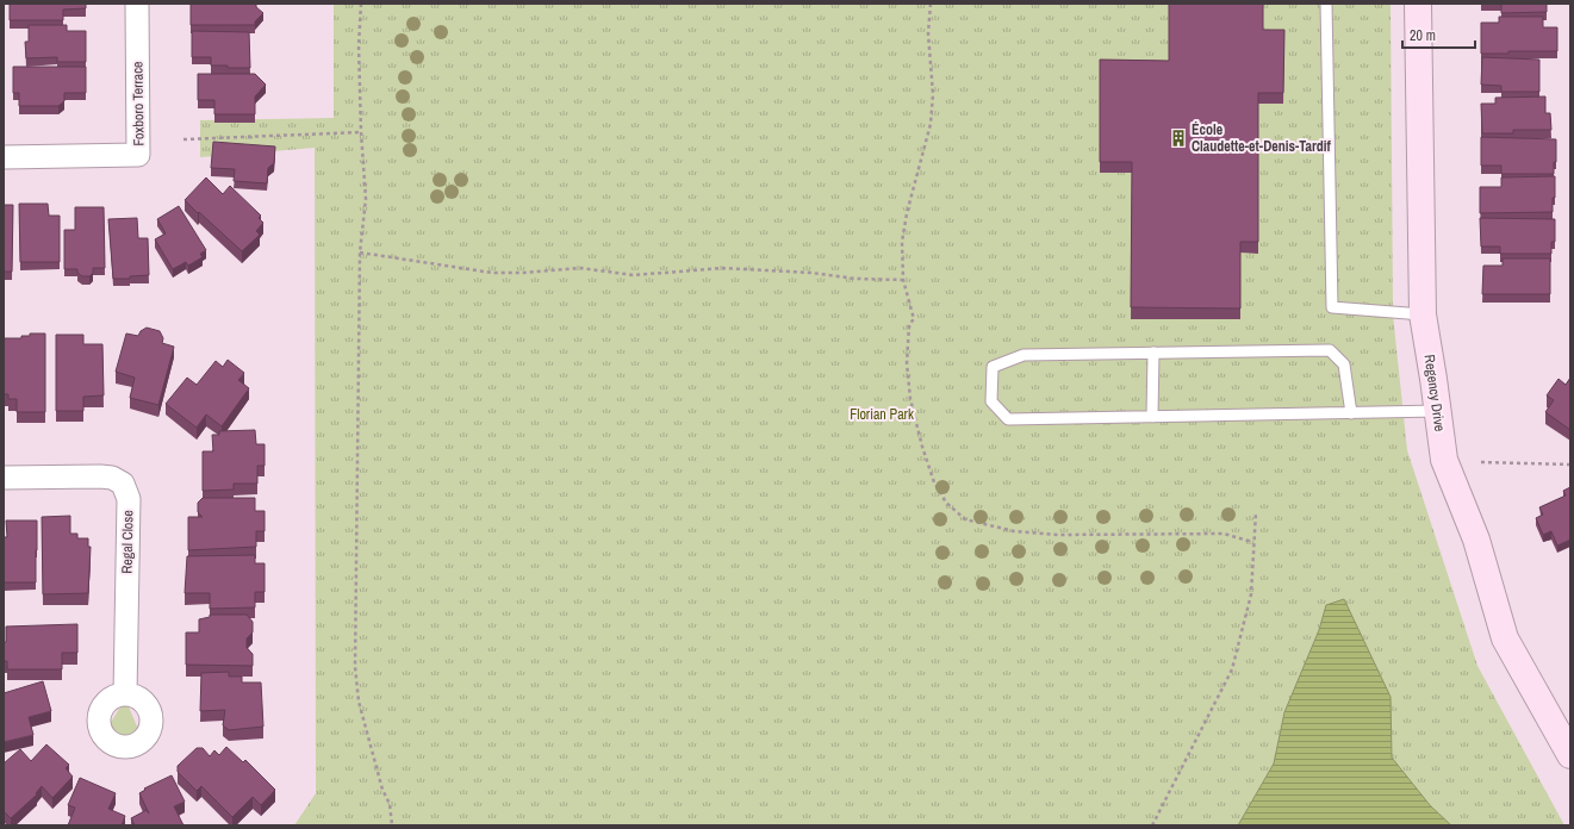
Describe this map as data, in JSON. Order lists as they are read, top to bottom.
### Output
{
  "streets": {
    "street": ["Foxboro Terrace", "Regency Drive", "Regal Close"]
  },
  "parks": ["Florian Park"],
  "places": {
    "building": ["École Claudette-et-Denis-Tardif"]
  },
  "scale_bar": "20 m"
}
